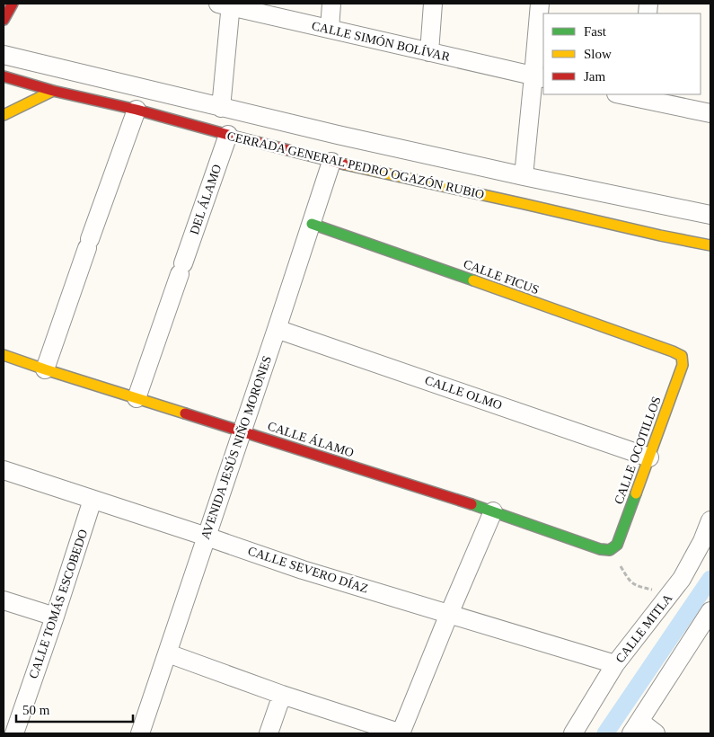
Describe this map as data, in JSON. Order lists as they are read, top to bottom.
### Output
{
  "streets": {
    "street": [
      "CALLE SIMÓN BOLÍVAR",
      "CERRADA GENERAL PEDRO OGAZÓN RUBIO",
      "DEL ÁLAMO",
      "CALLE FICUS",
      "CALLE OLMO",
      "CALLE ÁLAMO",
      "AVENIDA JESÚS NIÑO MORONES",
      "CALLE OCOTILLOS",
      "CALLE SEVERO DÍAZ",
      "CALLE TOMÁS ESCOBEDO",
      "CALLE MITLA"
    ]
  },
  "crossings": [
    ["CERRADA GENERAL PEDRO OGAZÓN RUBIO", "DEL ÁLAMO"],
    ["CERRADA GENERAL PEDRO OGAZÓN RUBIO", "AVENIDA JESÚS NIÑO MORONES"],
    ["DEL ÁLAMO", "CALLE ÁLAMO"],
    ["CALLE FICUS", "AVENIDA JESÚS NIÑO MORONES"],
    ["CALLE FICUS", "CALLE OCOTILLOS"],
    ["CALLE OLMO", "AVENIDA JESÚS NIÑO MORONES"],
    ["CALLE OLMO", "CALLE OCOTILLOS"],
    ["CALLE ÁLAMO", "AVENIDA JESÚS NIÑO MORONES"],
    ["CALLE ÁLAMO", "CALLE OCOTILLOS"],
    ["AVENIDA JESÚS NIÑO MORONES", "CALLE SEVERO DÍAZ"],
    ["CALLE SEVERO DÍAZ", "CALLE TOMÁS ESCOBEDO"],
    ["CALLE SEVERO DÍAZ", "CALLE MITLA"]
  ],
  "legend": ["Fast", "Slow", "Jam"],
  "scale_bar": "50 m"
}
